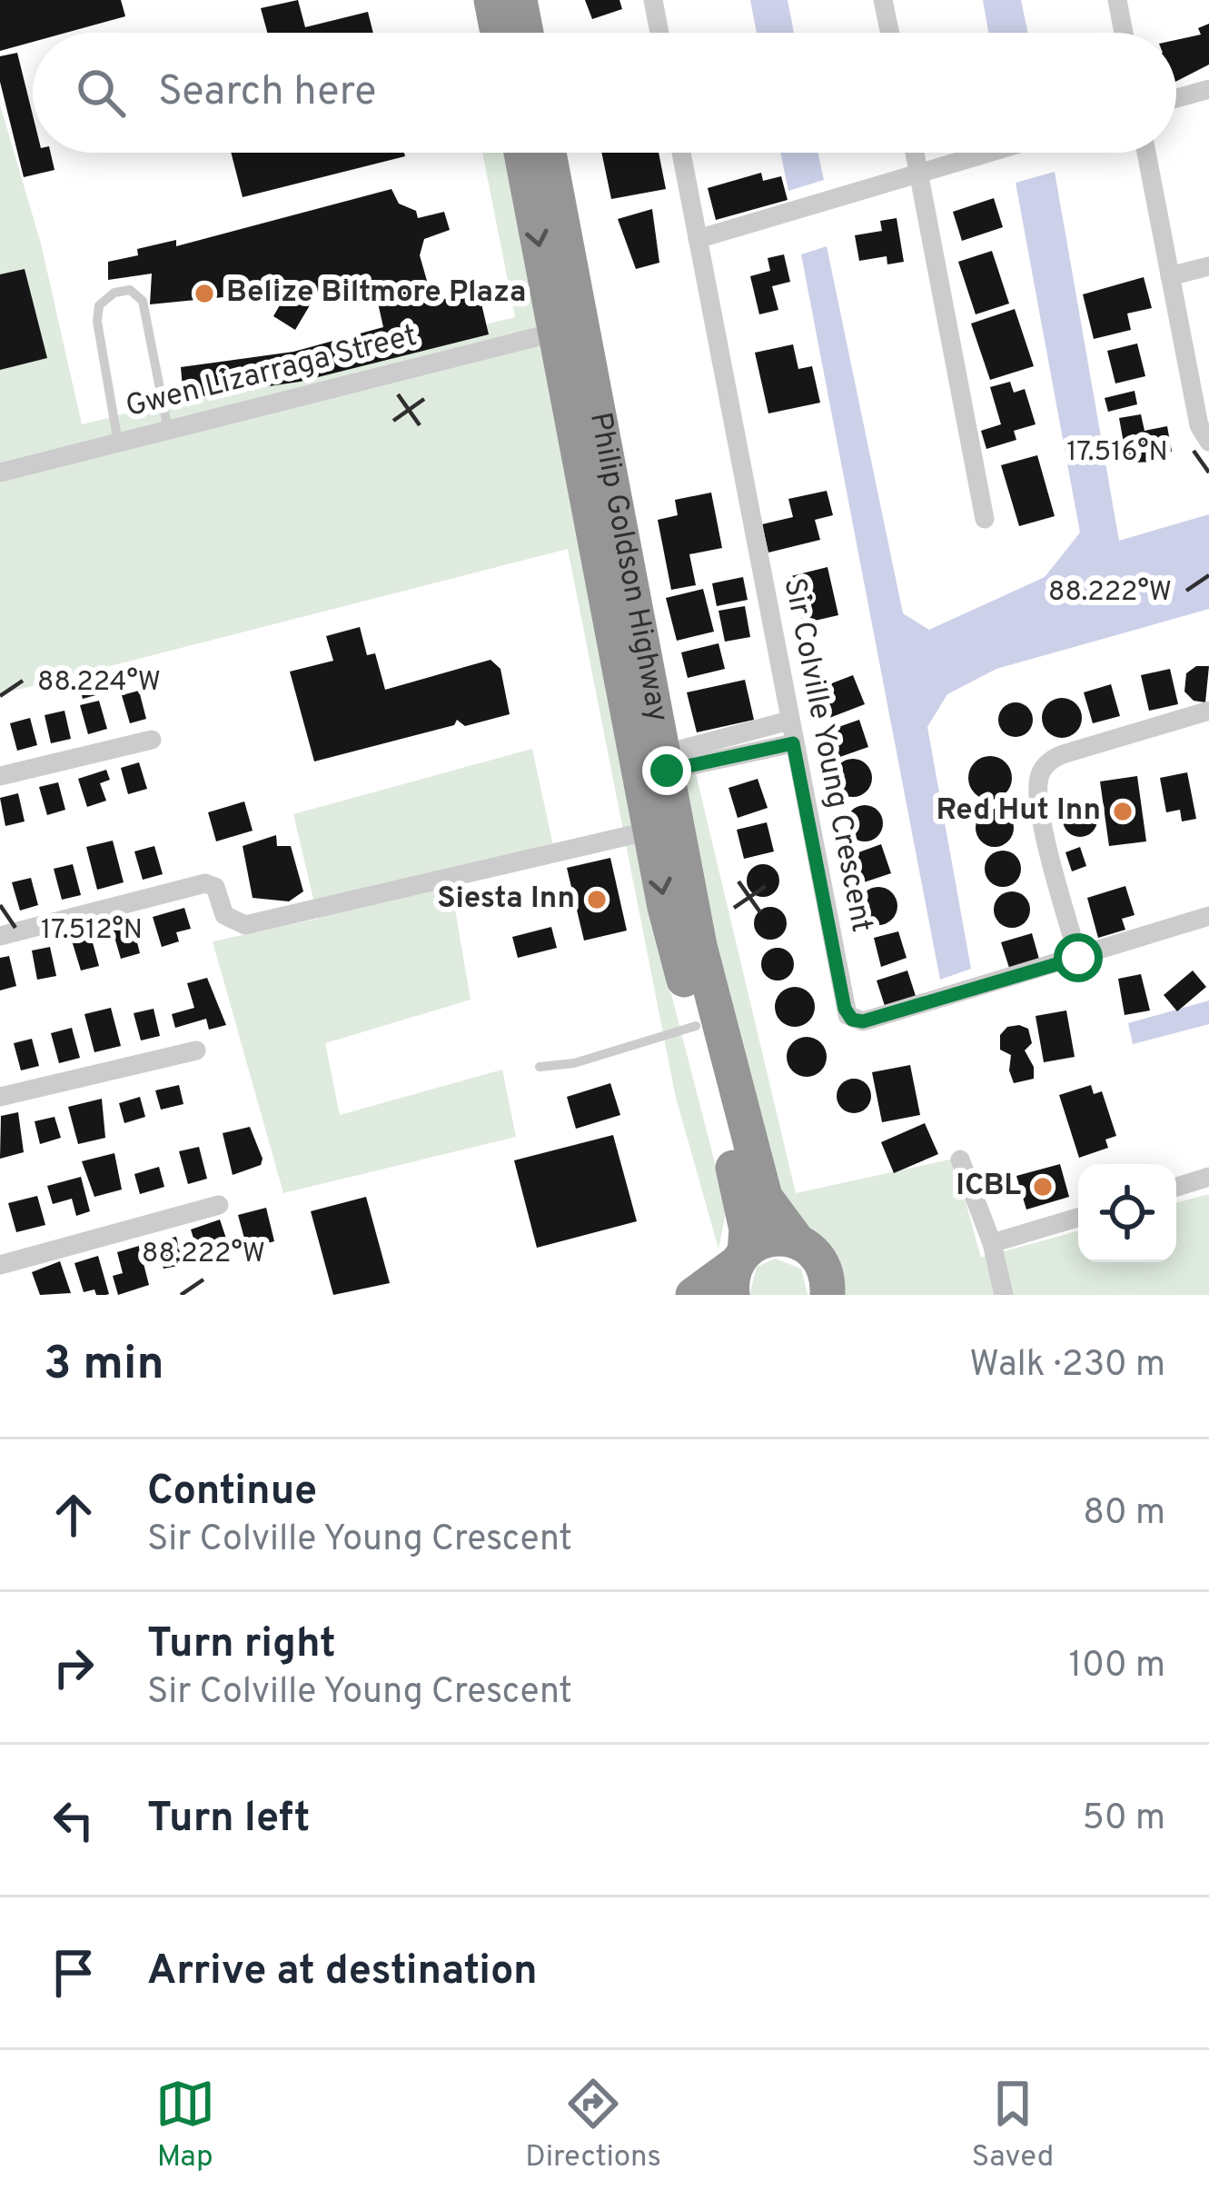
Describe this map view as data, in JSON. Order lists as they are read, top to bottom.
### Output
{
  "streets": {
    "highway": ["Philip Goldson Highway"],
    "street": ["Gwen Lizarraga Street", "Sir Colville Young Crescent"]
  },
  "crossings": [
    ["Gwen Lizarraga Street", "Philip Goldson Highway"]
  ],
  "places": [
    "Belize Biltmore Plaza",
    "Red Hut Inn",
    "Siesta Inn",
    "ICBL"
  ],
  "page": {
    "search": "Search here",
    "heading": ["3 min", "Walk · 230 m"],
    "list": [
      ["Continue", "Sir Colville Young Crescent", "80 m"],
      ["Turn right", "Sir Colville Young Crescent", "100 m"],
      ["Turn left", "50 m"],
      "Arrive at destination"
    ],
    "nav": ["Map", "Directions", "Saved"]
  },
  "coordinates": [
    "17.516°N",
    "88.222°W",
    "88.224°W",
    "17.512°N"
  ]
}
